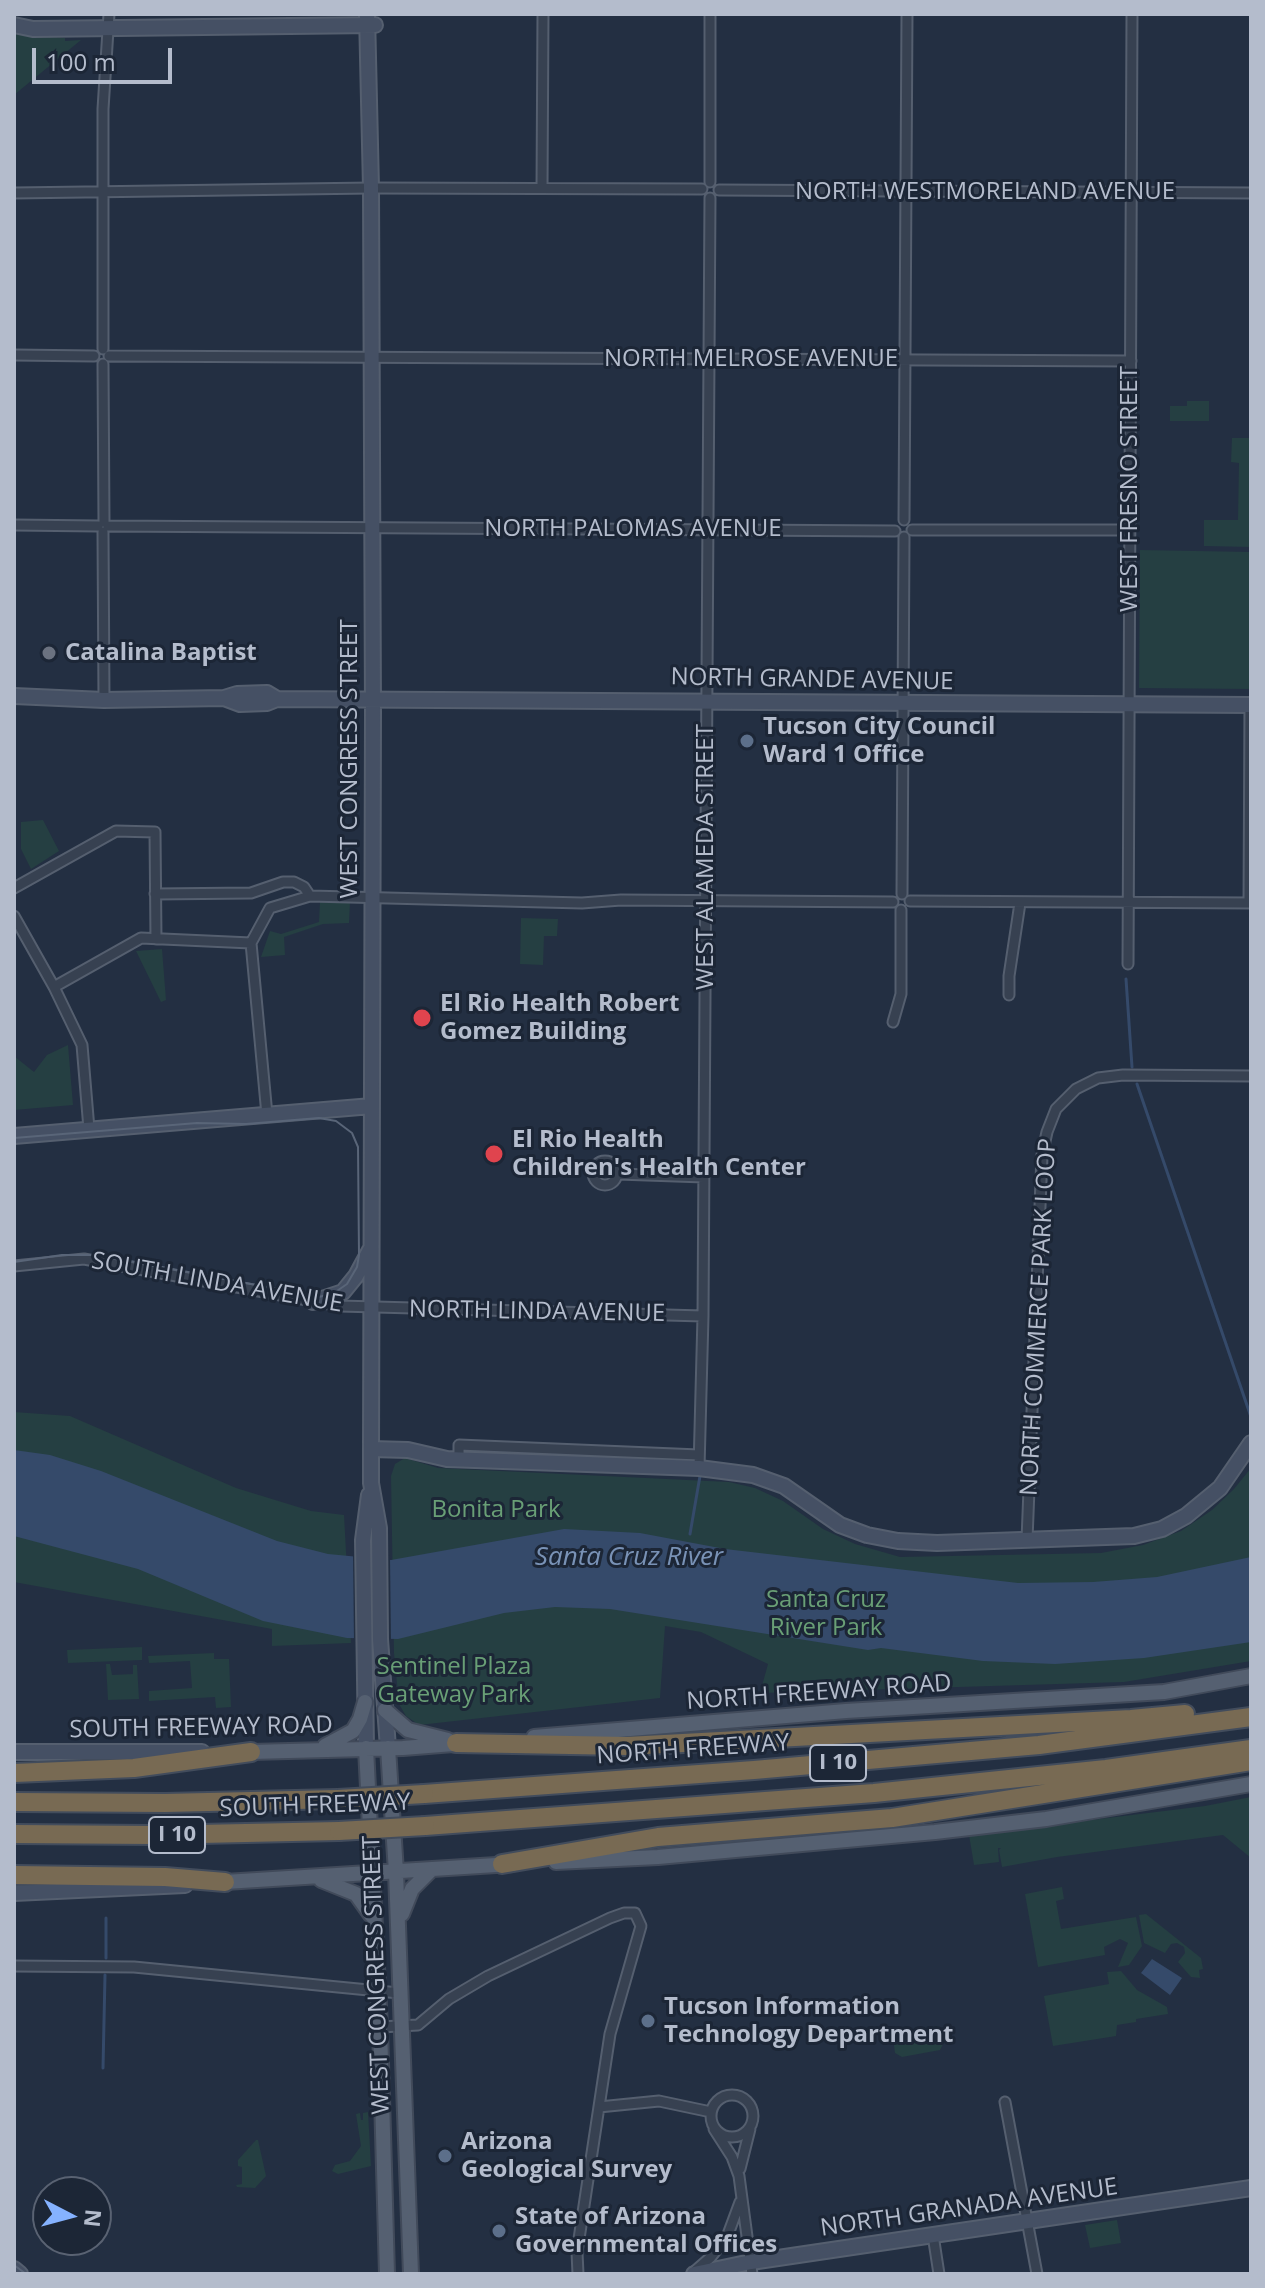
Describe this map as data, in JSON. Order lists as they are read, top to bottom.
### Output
{
  "streets": {
    "highway": ["NORTH FREEWAY", "I 10", "SOUTH FREEWAY"],
    "main road": [
      "NORTH GRANDE AVENUE",
      "WEST CONGRESS STREET",
      "NORTH FREEWAY ROAD",
      "SOUTH FREEWAY ROAD",
      "NORTH GRANADA AVENUE"
    ],
    "street": [
      "NORTH WESTMORELAND AVENUE",
      "NORTH MELROSE AVENUE",
      "WEST FRESNO STREET",
      "NORTH PALOMAS AVENUE",
      "WEST ALAMEDA STREET",
      "SOUTH LINDA AVENUE",
      "NORTH LINDA AVENUE",
      "NORTH COMMERCE PARK LOOP"
    ]
  },
  "crossings": [
    ["NORTH WESTMORELAND AVENUE", "WEST FRESNO STREET"],
    ["NORTH WESTMORELAND AVENUE", "WEST ALAMEDA STREET"],
    ["NORTH MELROSE AVENUE", "WEST FRESNO STREET"],
    ["NORTH MELROSE AVENUE", "WEST CONGRESS STREET"],
    ["NORTH MELROSE AVENUE", "WEST ALAMEDA STREET"],
    ["WEST FRESNO STREET", "NORTH GRANDE AVENUE"],
    ["NORTH PALOMAS AVENUE", "WEST CONGRESS STREET"],
    ["NORTH PALOMAS AVENUE", "WEST ALAMEDA STREET"],
    ["NORTH GRANDE AVENUE", "WEST CONGRESS STREET"],
    ["NORTH GRANDE AVENUE", "WEST ALAMEDA STREET"],
    ["WEST CONGRESS STREET", "SOUTH LINDA AVENUE"],
    ["WEST CONGRESS STREET", "NORTH LINDA AVENUE"],
    ["WEST CONGRESS STREET", "NORTH FREEWAY ROAD"],
    ["WEST CONGRESS STREET", "SOUTH FREEWAY ROAD"],
    ["WEST ALAMEDA STREET", "NORTH LINDA AVENUE"],
    ["SOUTH LINDA AVENUE", "NORTH LINDA AVENUE"],
    ["NORTH FREEWAY ROAD", "SOUTH FREEWAY ROAD"],
    ["NORTH FREEWAY", "SOUTH FREEWAY"]
  ],
  "water": ["Santa Cruz River"],
  "parks": ["Bonita Park", "Santa Cruz River Park", "Sentinel Plaza Gateway Park"],
  "places": [
    "Catalina Baptist",
    "Tucson City Council Ward 1 Office",
    "El Rio Health Robert Gomez Building",
    "El Rio Health Children's Health Center",
    "Tucson Information Technology Department",
    "Arizona Geological Survey",
    "State of Arizona Governmental Offices"
  ],
  "scale_bar": "100 m",
  "north": "right"
}
